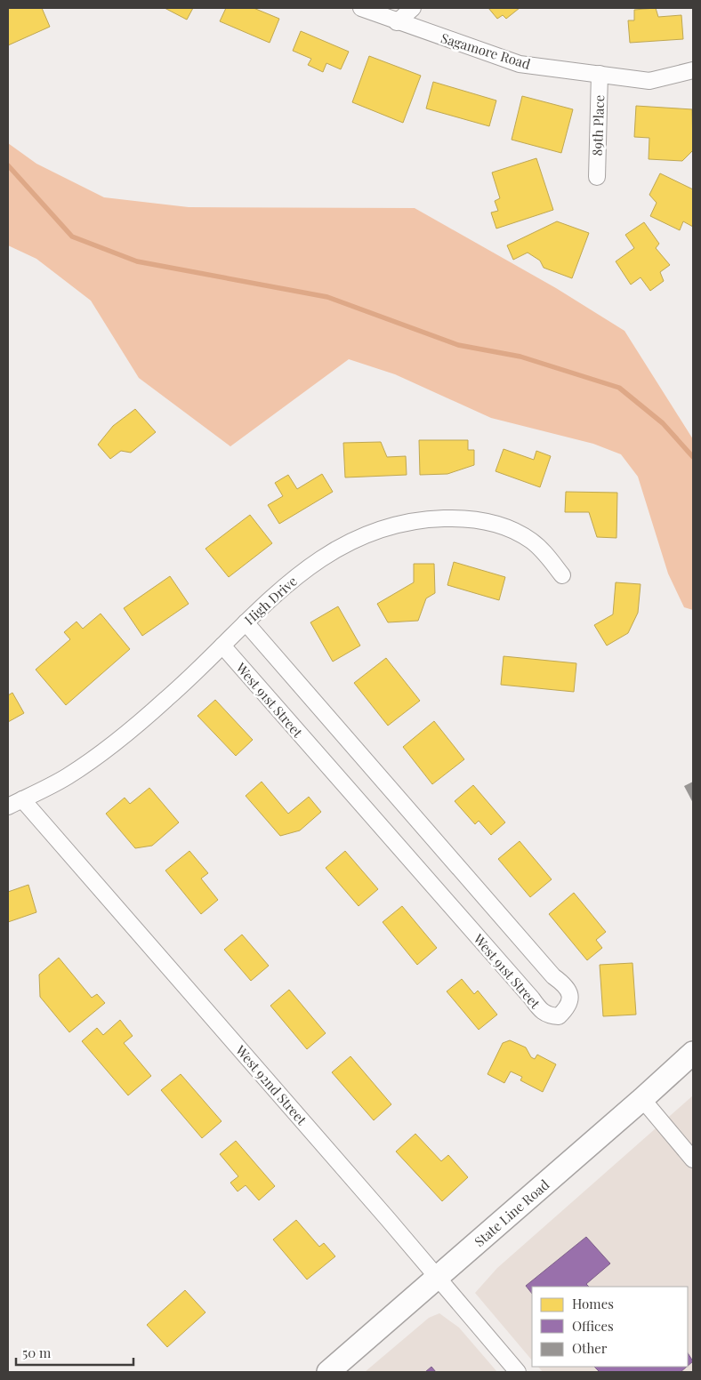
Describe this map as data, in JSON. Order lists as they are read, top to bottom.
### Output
{
  "streets": {
    "main road": ["State Line Road"],
    "street": [
      "Sagamore Road",
      "89th Place",
      "High Drive",
      "West 91st Street",
      "West 92nd Street"
    ]
  },
  "crossings": [
    ["Sagamore Road", "89th Place"],
    ["High Drive", "West 91st Street"],
    ["High Drive", "West 92nd Street"],
    ["West 92nd Street", "State Line Road"]
  ],
  "legend": ["Homes", "Offices", "Other"],
  "scale_bar": "50 m"
}
